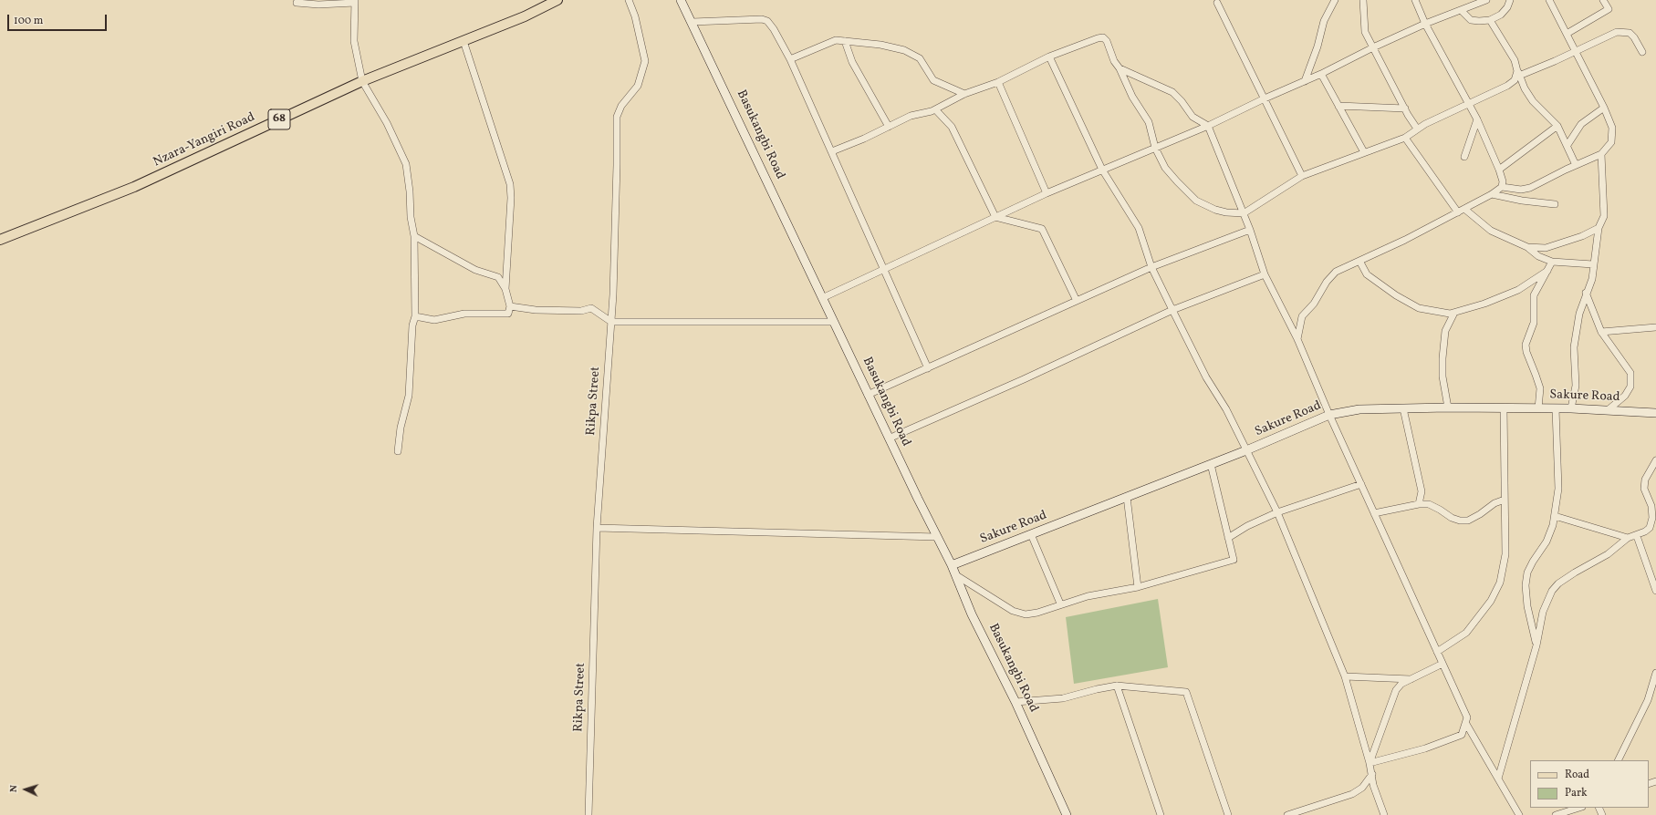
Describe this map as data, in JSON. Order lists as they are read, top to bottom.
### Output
{
  "streets": {
    "main road": ["68", "Nzara-Yangiri Road"],
    "street": ["Basukangbi Road", "Sakure Road", "Rikpa Street"]
  },
  "crossings": [
    ["Basukangbi Road", "Sakure Road"]
  ],
  "legend": ["Road", "Park"],
  "scale_bar": "100 m",
  "north": "left"
}
